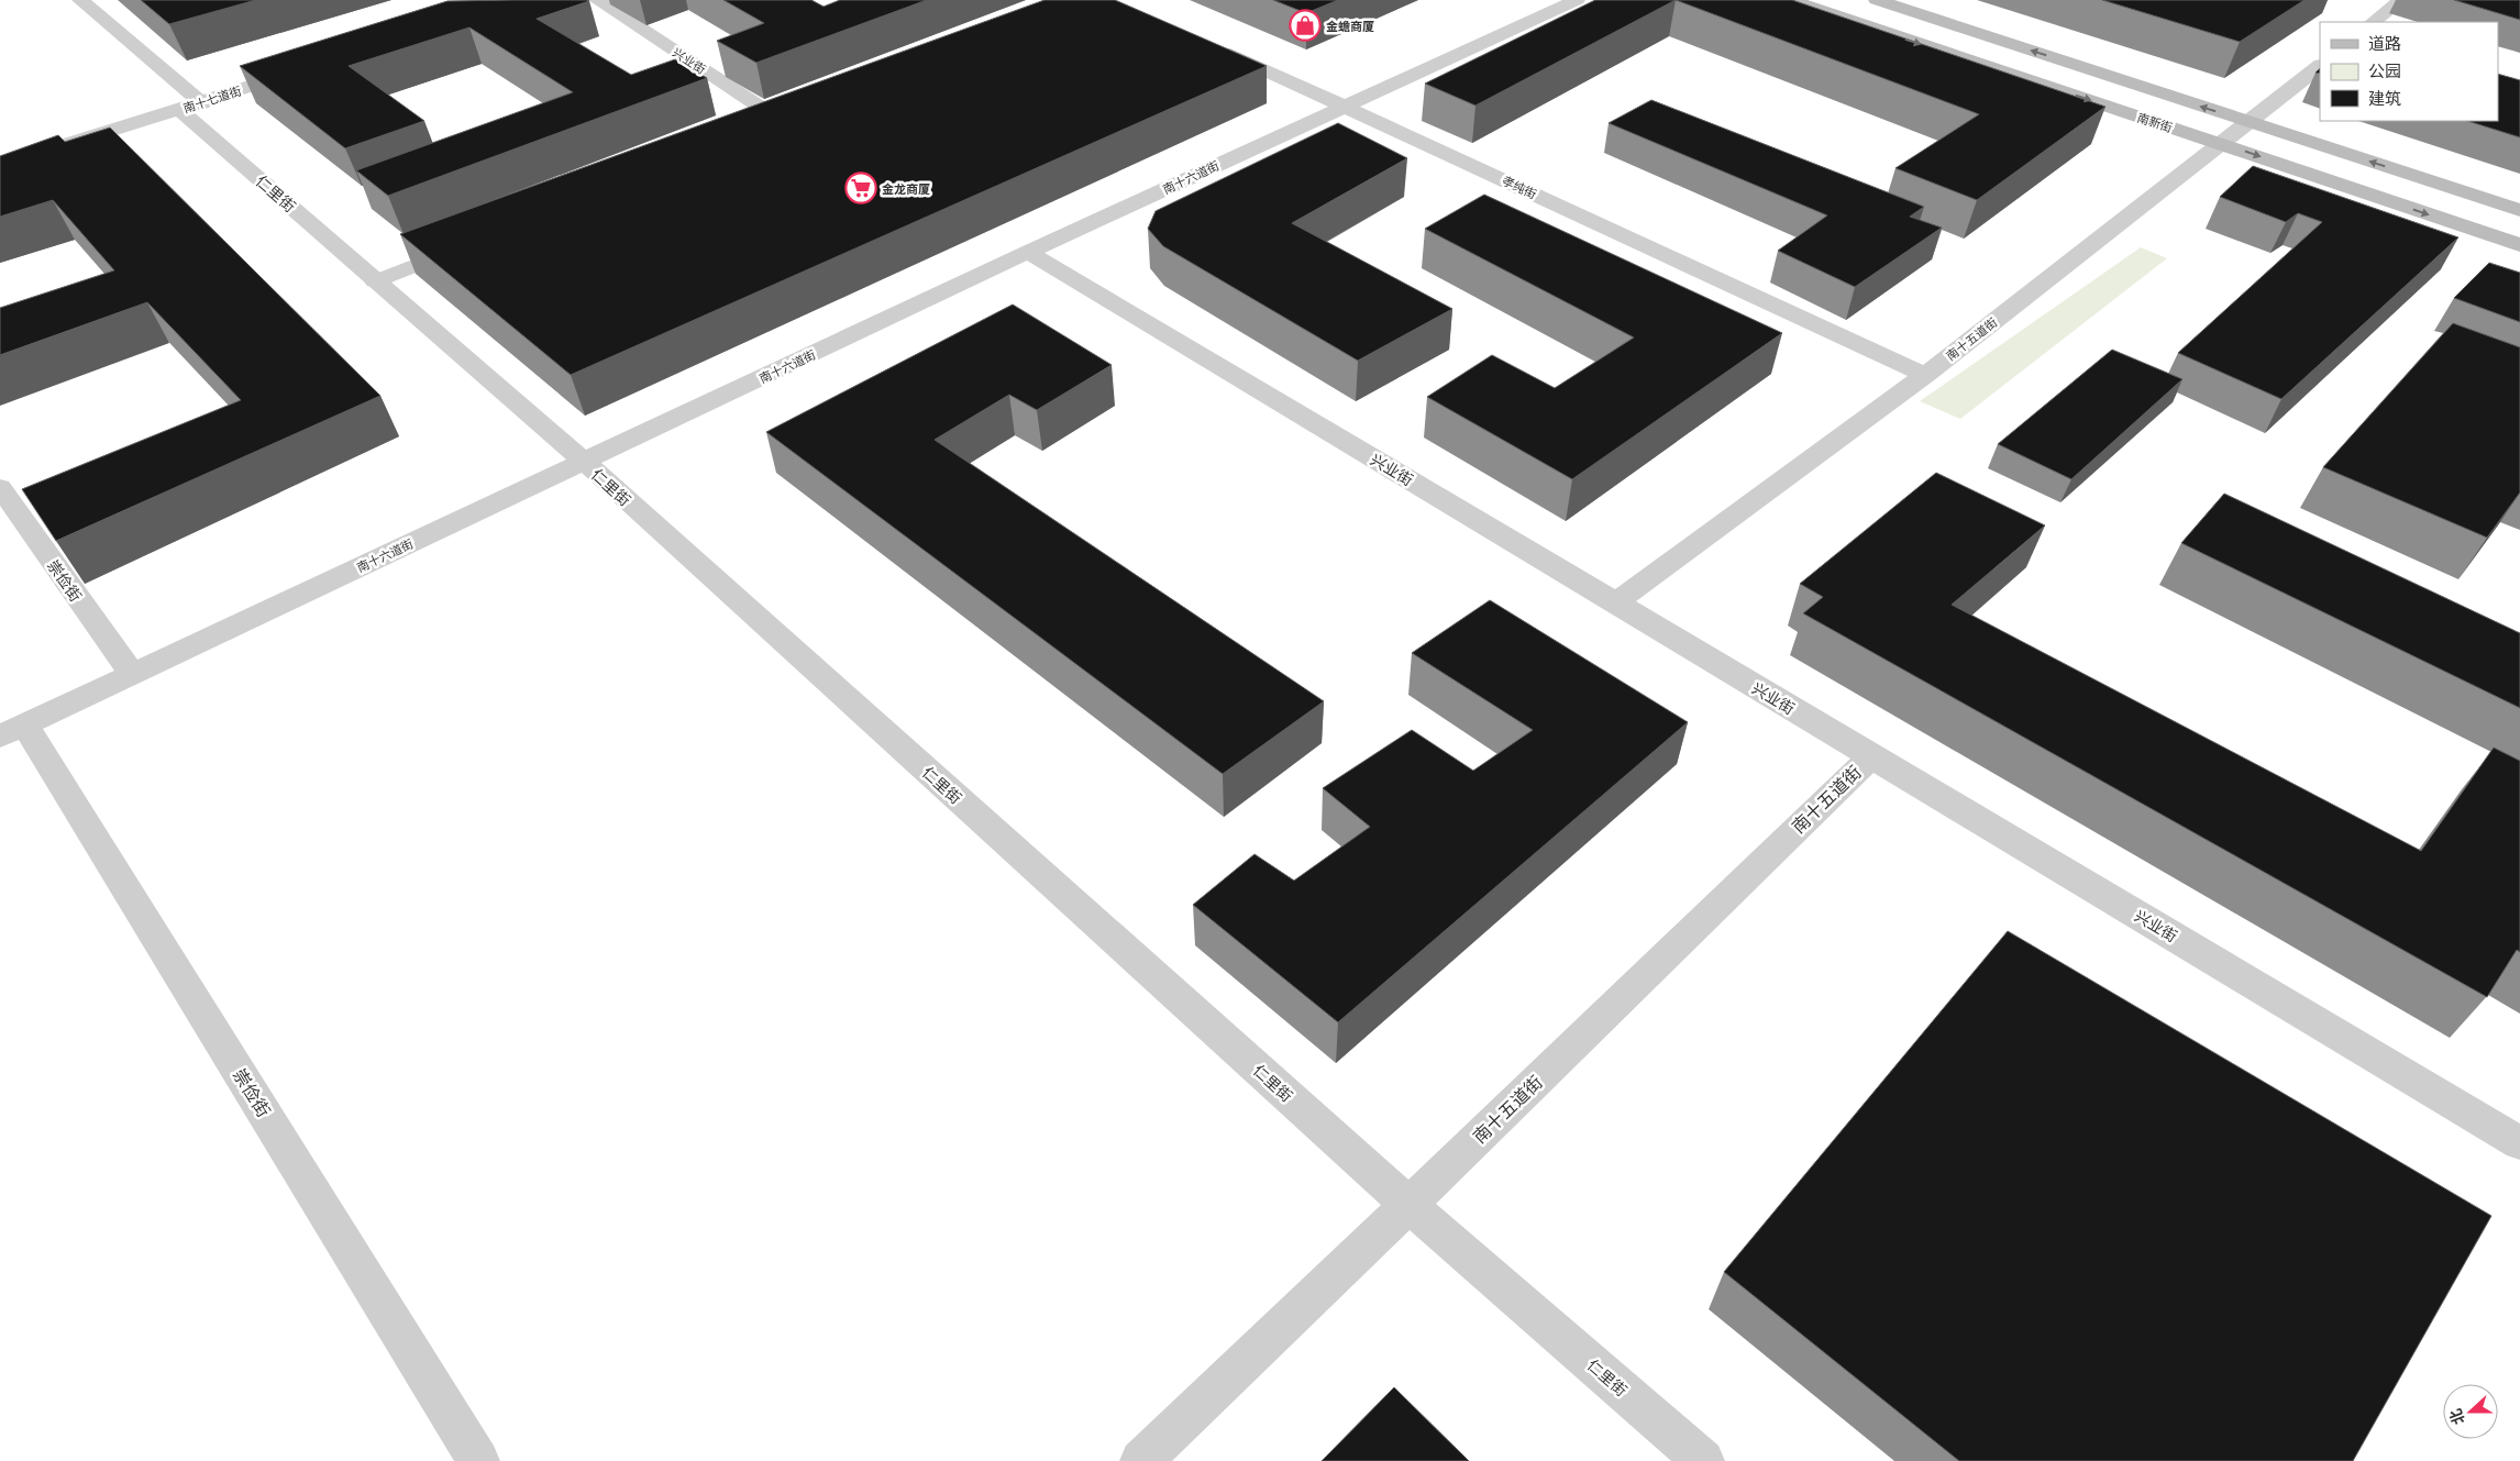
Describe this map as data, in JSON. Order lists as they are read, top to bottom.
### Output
{
  "streets": {
    "main road": ["南新街"],
    "street": [
      "兴业街",
      "南十七道街",
      "南十六道街",
      "孝纯街",
      "仁里街",
      "南十五道街",
      "崇俭街"
    ]
  },
  "crossings": [
    ["兴业街", "南十六道街"],
    ["兴业街", "南十五道街"],
    ["南十七道街", "仁里街"],
    ["南新街", "南十五道街"],
    ["南十六道街", "孝纯街"],
    ["南十六道街", "仁里街"],
    ["南十六道街", "崇俭街"],
    ["孝纯街", "南十五道街"],
    ["仁里街", "南十五道街"]
  ],
  "places": {
    "shop": ["金蟾商厦"],
    "supermarket": ["金龙商厦"]
  },
  "legend": ["道路", "公园", "建筑"],
  "north": "left"
}
